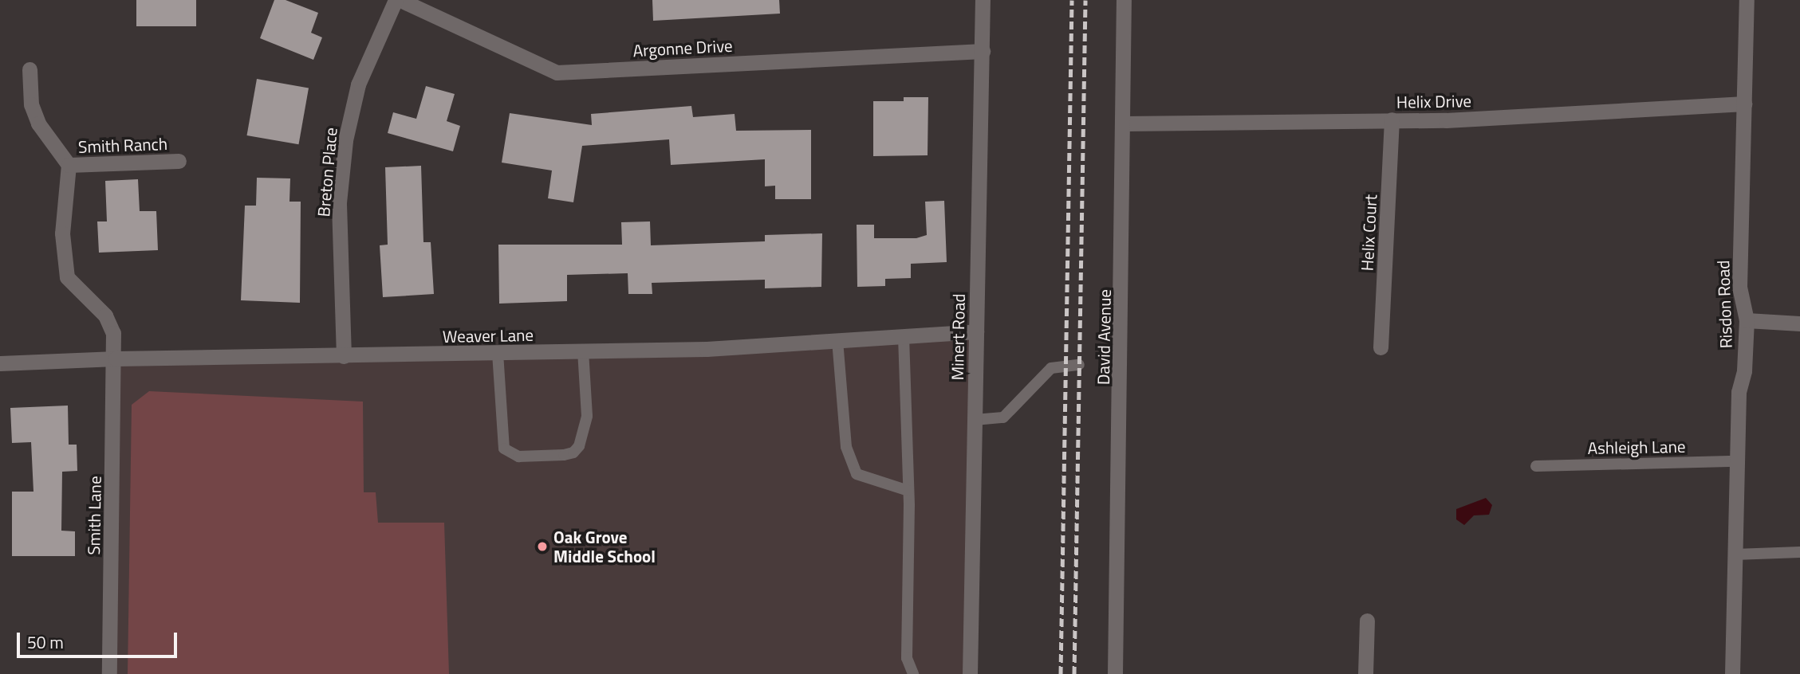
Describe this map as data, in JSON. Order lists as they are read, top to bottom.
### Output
{
  "streets": {
    "street": [
      "Argonne Drive",
      "Helix Drive",
      "Smith Ranch",
      "Breton Place",
      "Helix Court",
      "Risdon Road",
      "Weaver Lane",
      "Minert Road",
      "David Avenue",
      "Smith Lane"
    ],
    "lane": ["Ashleigh Lane"]
  },
  "crossings": [
    ["Argonne Drive", "Minert Road"],
    ["Helix Drive", "Helix Court"],
    ["Helix Drive", "Risdon Road"],
    ["Helix Drive", "David Avenue"],
    ["Smith Ranch", "Weaver Lane"],
    ["Smith Ranch", "Smith Lane"],
    ["Breton Place", "Weaver Lane"],
    ["Risdon Road", "Ashleigh Lane"],
    ["Weaver Lane", "Minert Road"],
    ["Weaver Lane", "Smith Lane"]
  ],
  "places": ["Oak Grove Middle School"],
  "scale_bar": "50 m"
}
